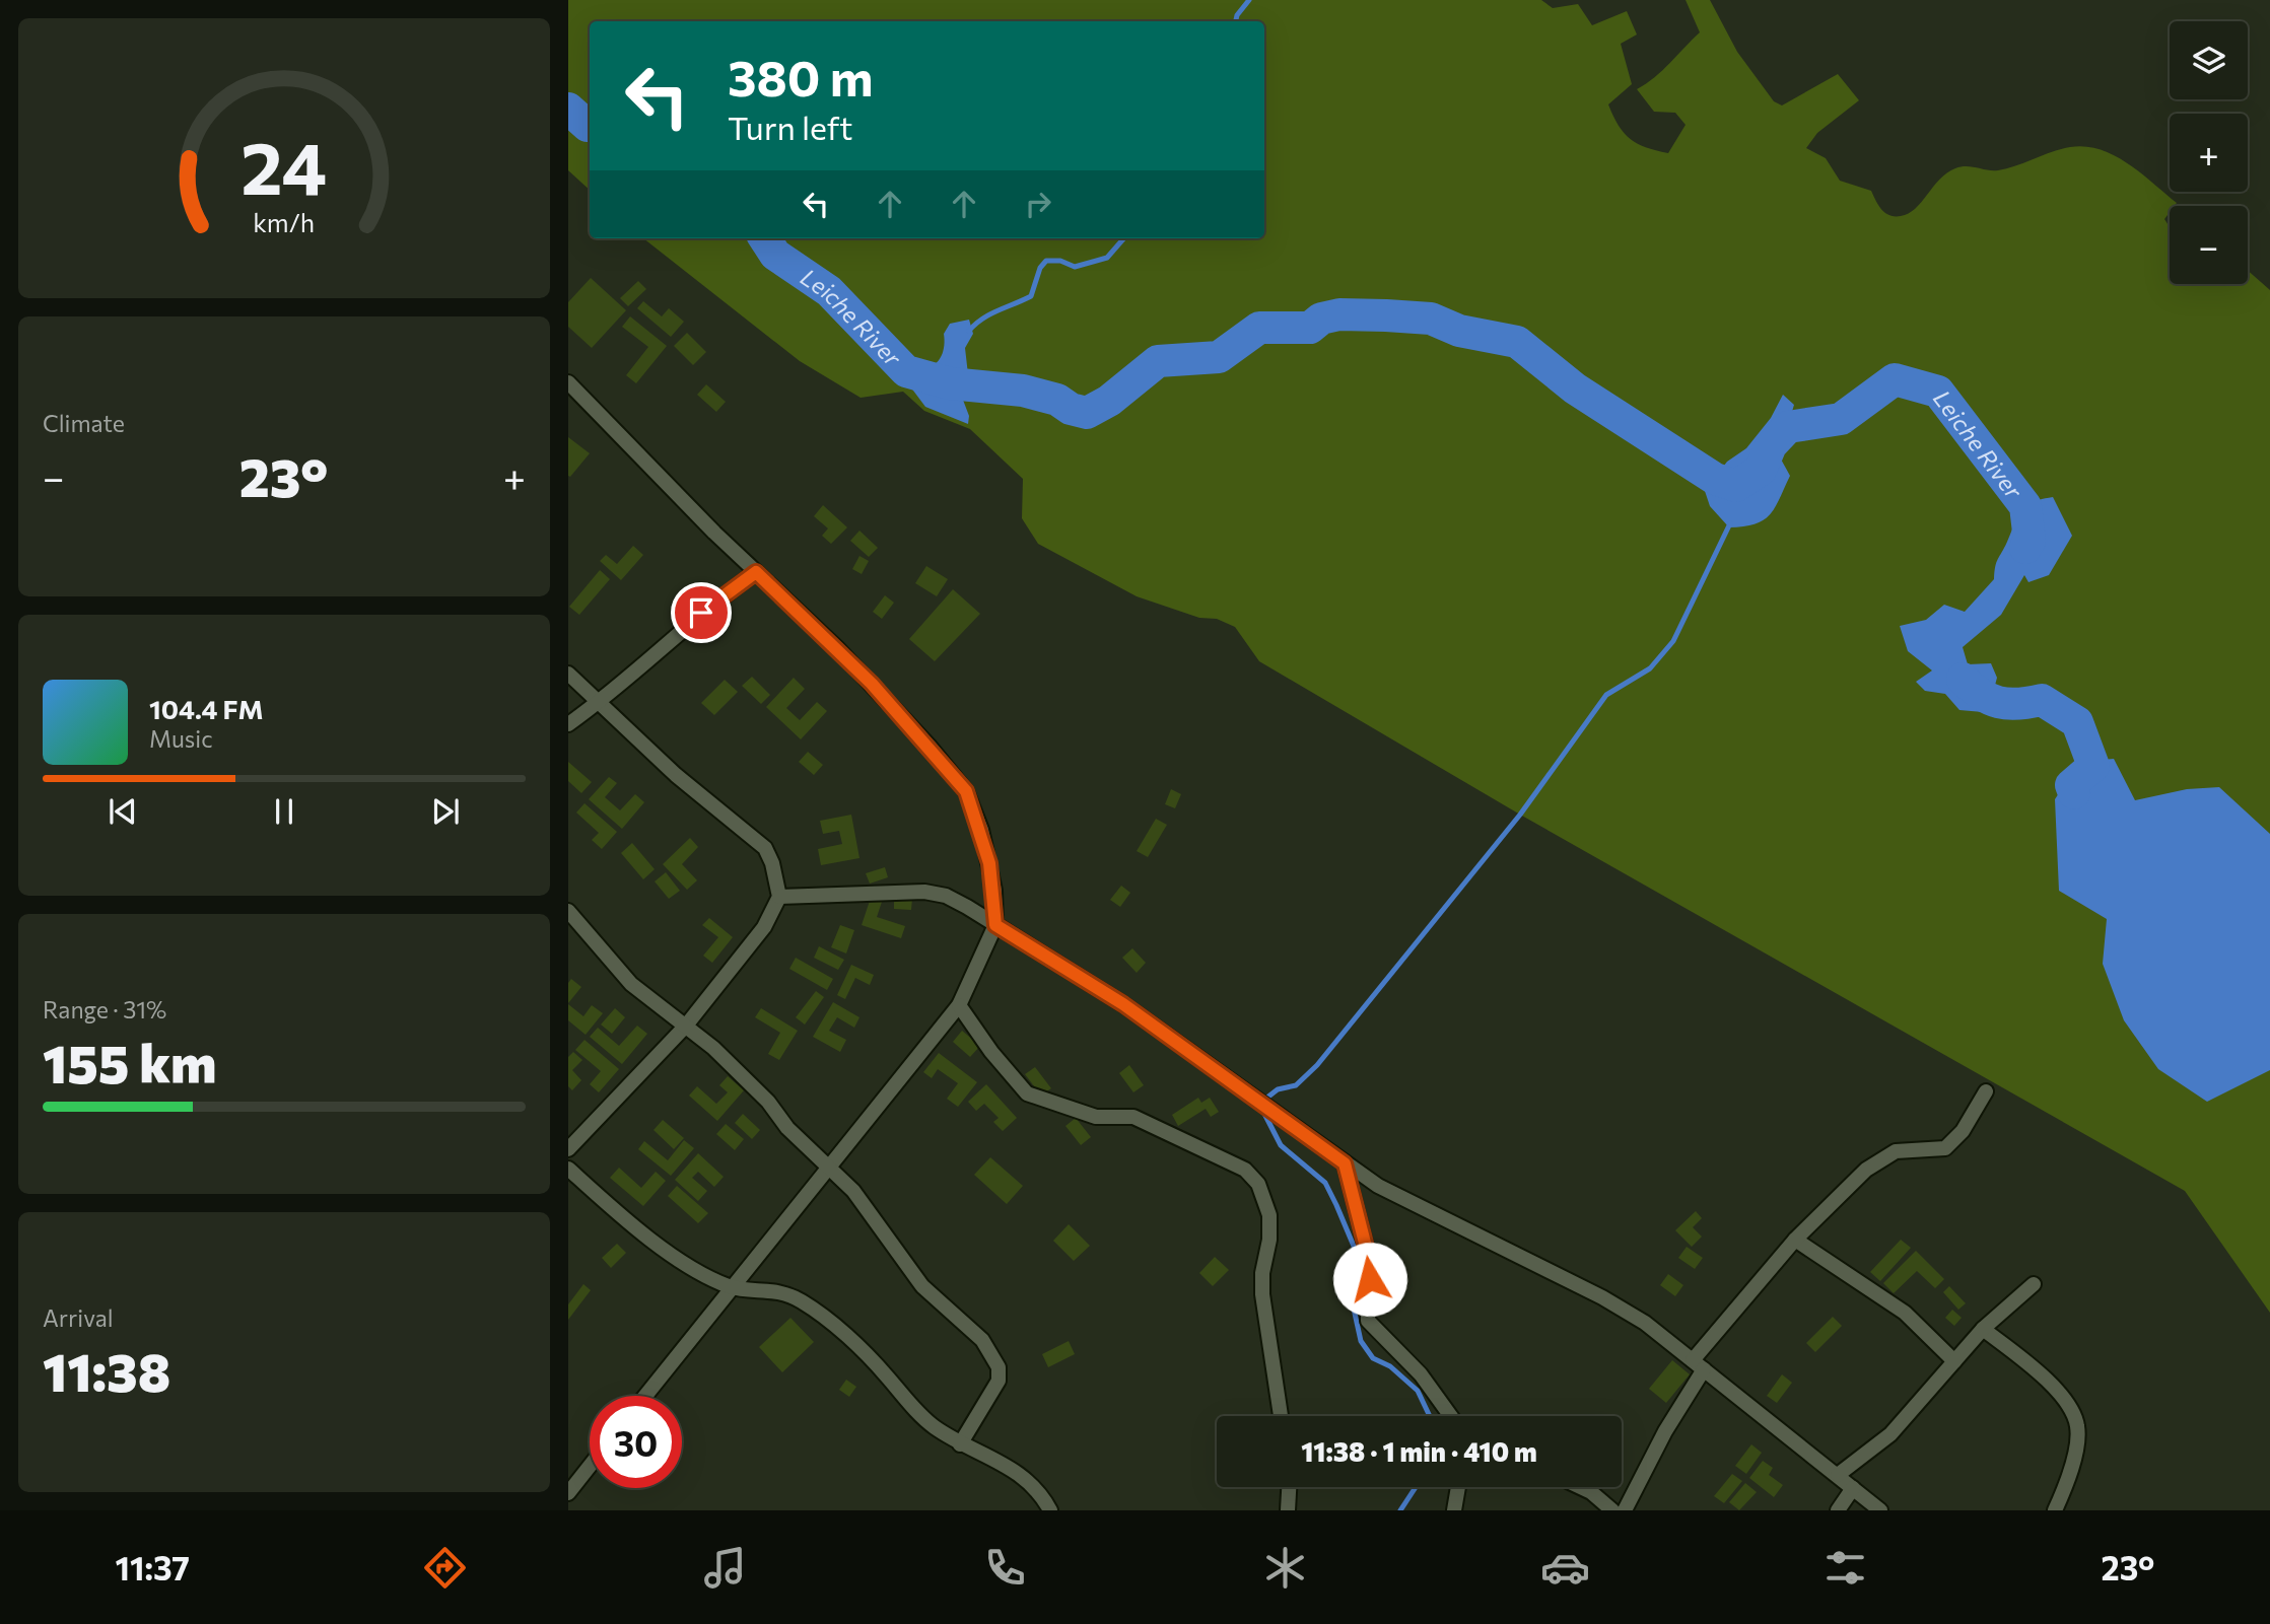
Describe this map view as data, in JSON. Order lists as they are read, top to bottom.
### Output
{
  "water": ["Leiche River"],
  "page": {
    "map_buttons": ["+", "−"],
    "turn": ["380 m", "Turn left"],
    "tile": [
      "Climate",
      ["Range · 31%", "155 km"],
      ["Arrival", "11:38"]
    ],
    "heat": ["−", "23°", "+"],
    "song": ["104.4 FM", "Music"],
    "limit": "30",
    "trip": "11:38 · 1 min · 410 m",
    "tabs": ["11:37", "23°"],
    "gauge": ["24", "km/h"]
  }
}
